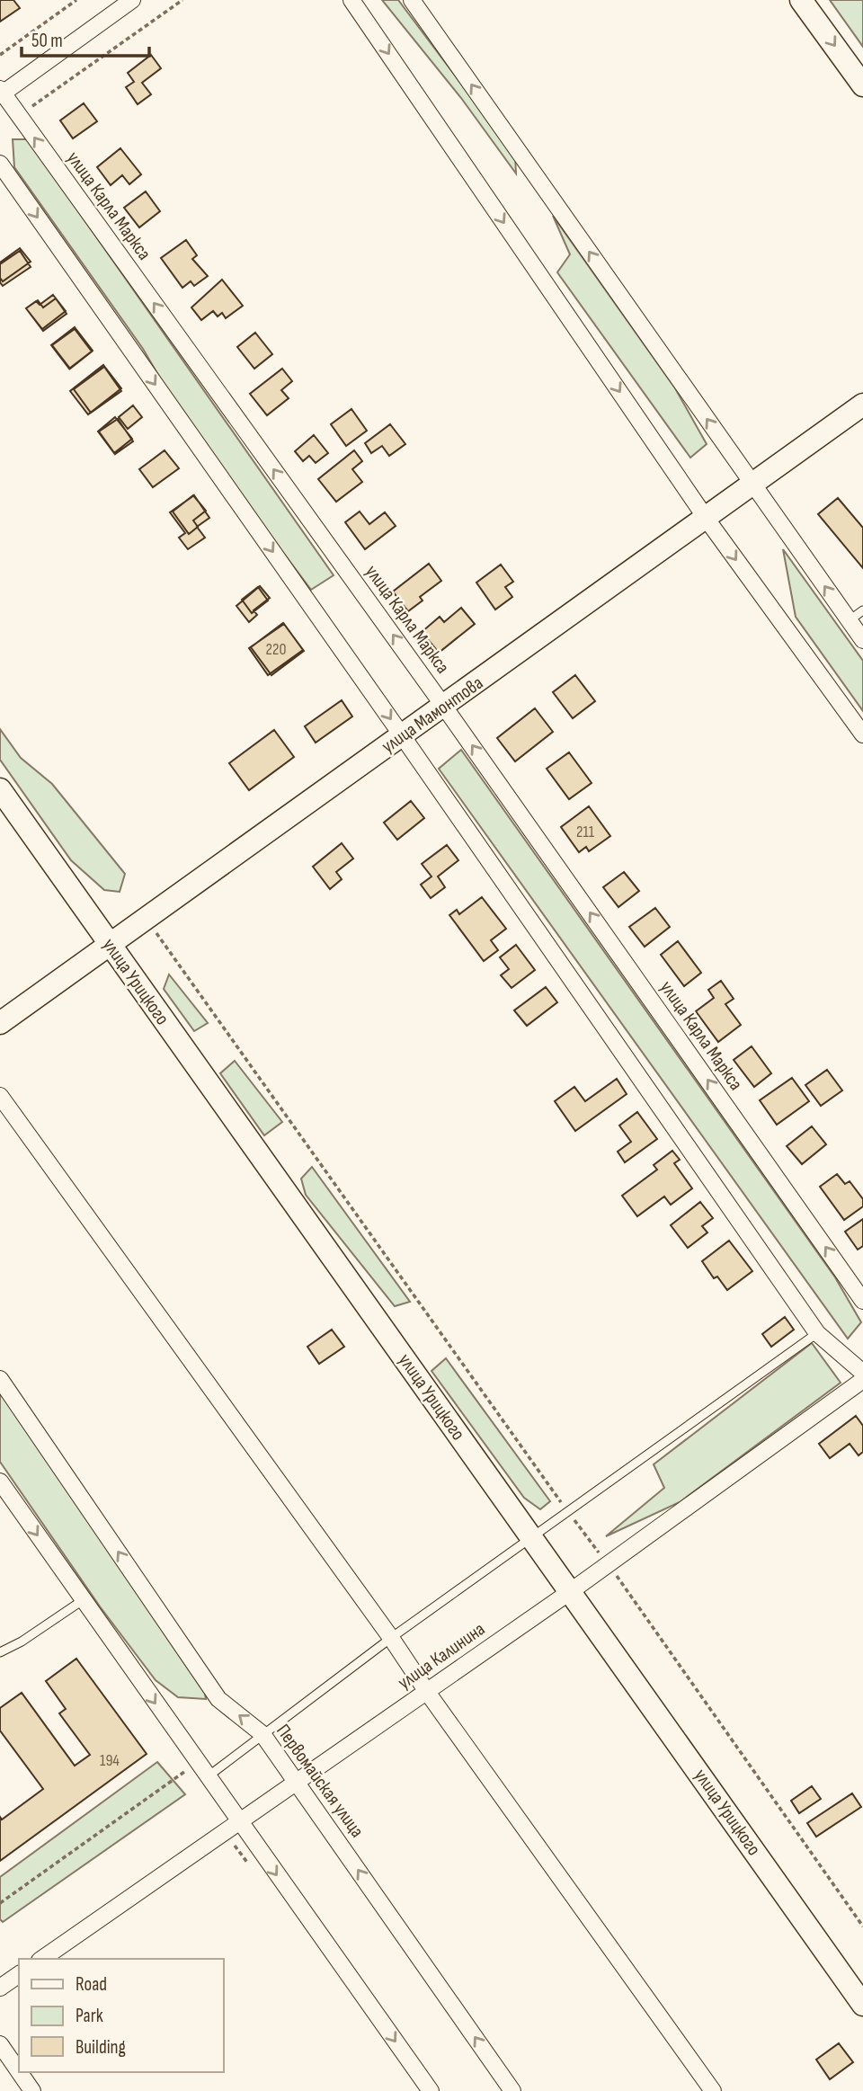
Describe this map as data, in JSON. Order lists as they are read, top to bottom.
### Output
{
  "streets": {
    "street": [
      "улица Карла Маркса",
      "улица Мамонтова",
      "улица Урицкого",
      "улица Калинина",
      "Первомайская улица"
    ]
  },
  "crossings": [
    ["улица Карла Маркса", "улица Мамонтова"],
    ["улица Мамонтова", "улица Урицкого"],
    ["улица Урицкого", "улица Калинина"],
    ["улица Калинина", "Первомайская улица"]
  ],
  "house_numbers": ["220", "211", "194"],
  "legend": ["Road", "Park", "Building"],
  "scale_bar": "50 m"
}
